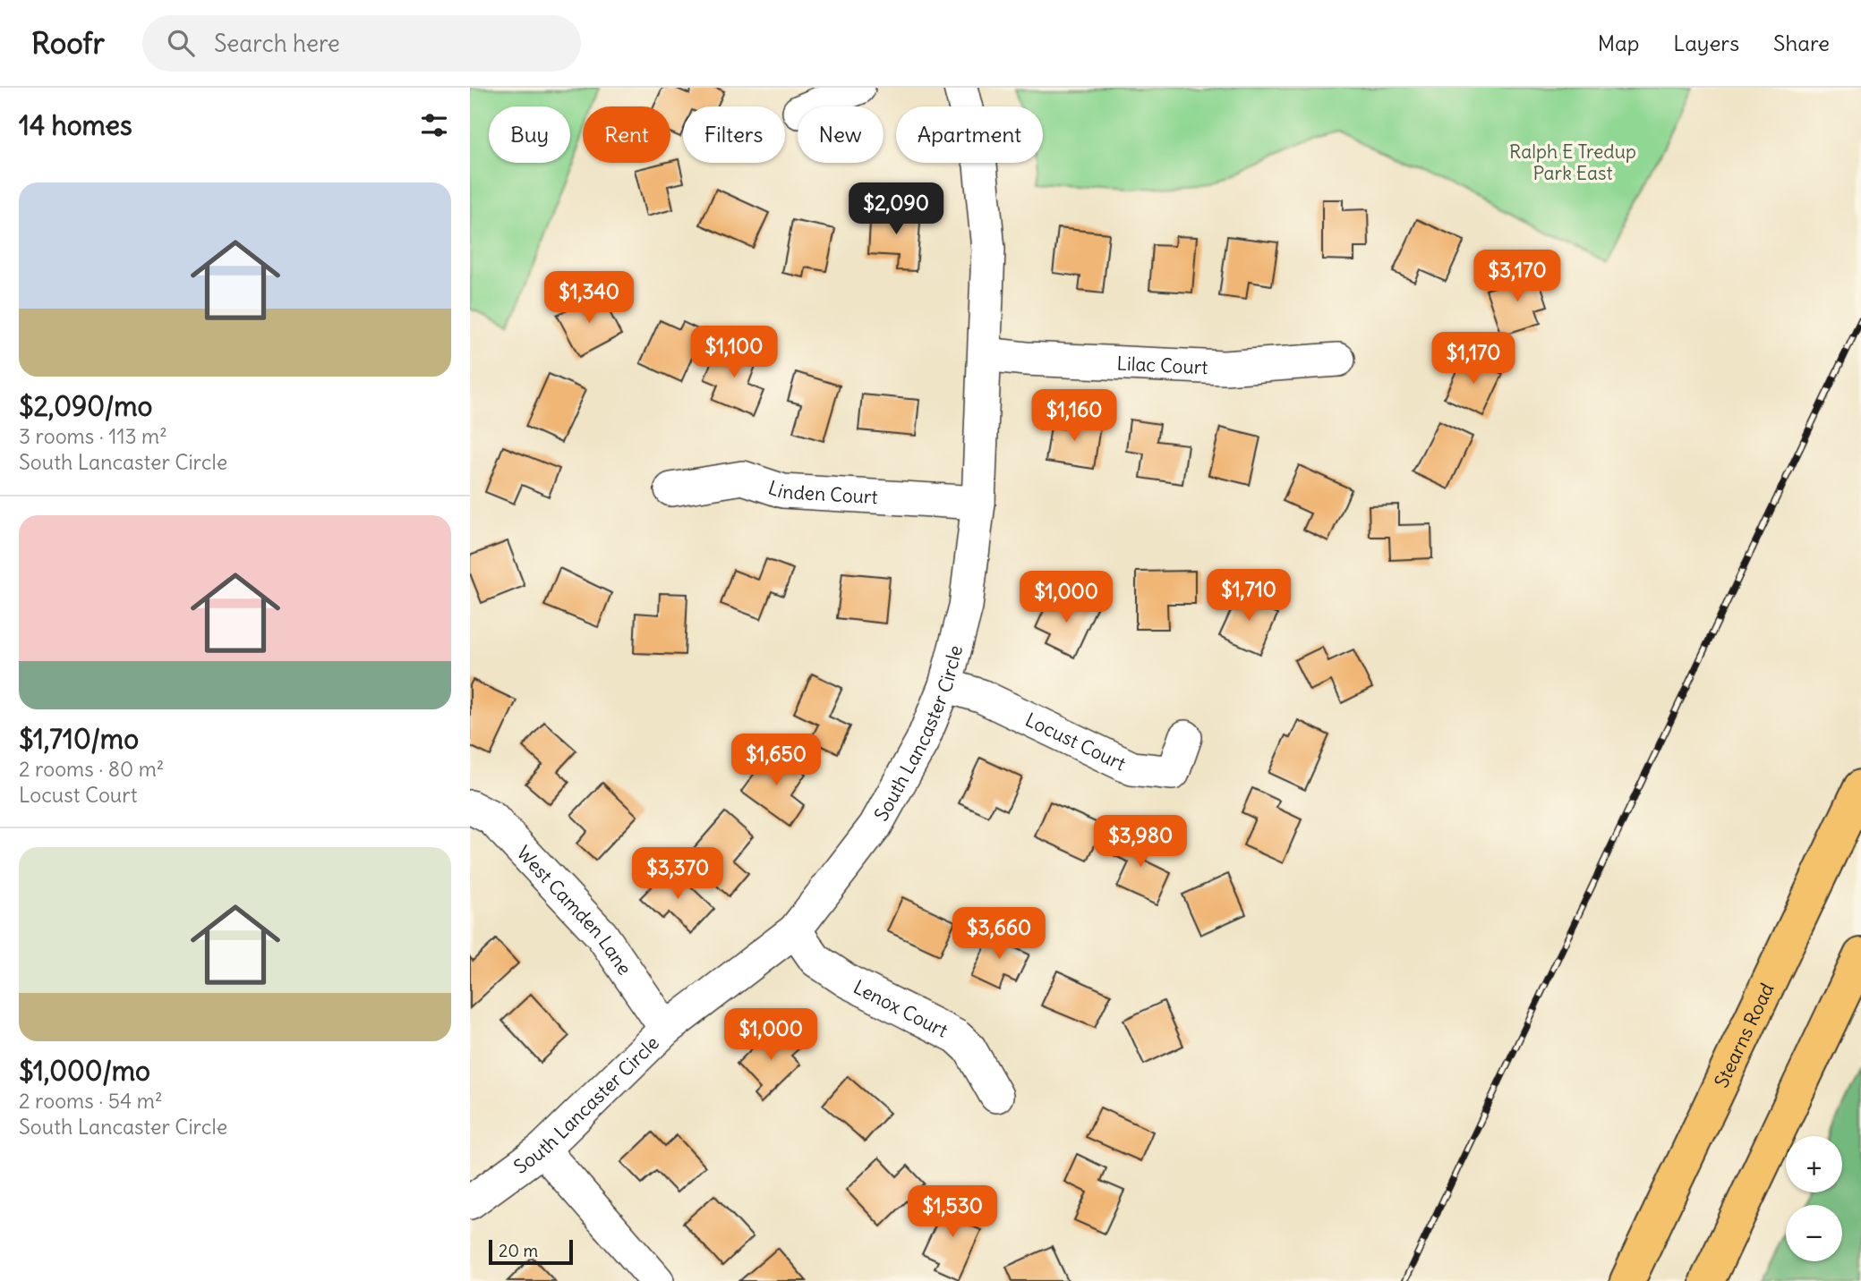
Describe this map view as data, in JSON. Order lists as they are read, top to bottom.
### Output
{
  "streets": {
    "main road": ["Stearns Road"],
    "street": [
      "Lilac Court",
      "Linden Court",
      "South Lancaster Circle",
      "Locust Court",
      "West Camden Lane",
      "Lenox Court"
    ]
  },
  "crossings": [
    ["Lilac Court", "South Lancaster Circle"],
    ["Linden Court", "South Lancaster Circle"],
    ["South Lancaster Circle", "Locust Court"],
    ["South Lancaster Circle", "West Camden Lane"],
    ["South Lancaster Circle", "Lenox Court"]
  ],
  "parks": ["Ralph E Tredup Park East"],
  "scale_bar": "20 m",
  "page": {
    "header": "Roofr",
    "search": "Search here",
    "nav": ["Map", "Layers", "Share"],
    "heading": "14 homes",
    "chip": [
      "Buy",
      "Rent",
      "Filters",
      "New",
      "Apartment"
    ],
    "list": [
      {
        "name": "$2,090/mo",
        "note": "3 rooms · 113 m² · South Lancaster Circle"
      },
      {
        "name": "$1,710/mo",
        "note": "2 rooms · 80 m² · Locust Court"
      },
      {
        "name": "$1,000/mo",
        "note": "2 rooms · 54 m² · South Lancaster Circle"
      }
    ],
    "price": [
      "$2,090",
      "$3,170",
      "$1,340",
      "$1,100",
      "$1,170",
      "$1,160",
      "$1,710",
      "$1,000",
      "$1,650",
      "$3,980",
      "$3,370",
      "$3,660",
      "$1,000",
      "$1,530"
    ],
    "map_buttons": ["+", "−"],
    "scale": "20 m"
  }
}
